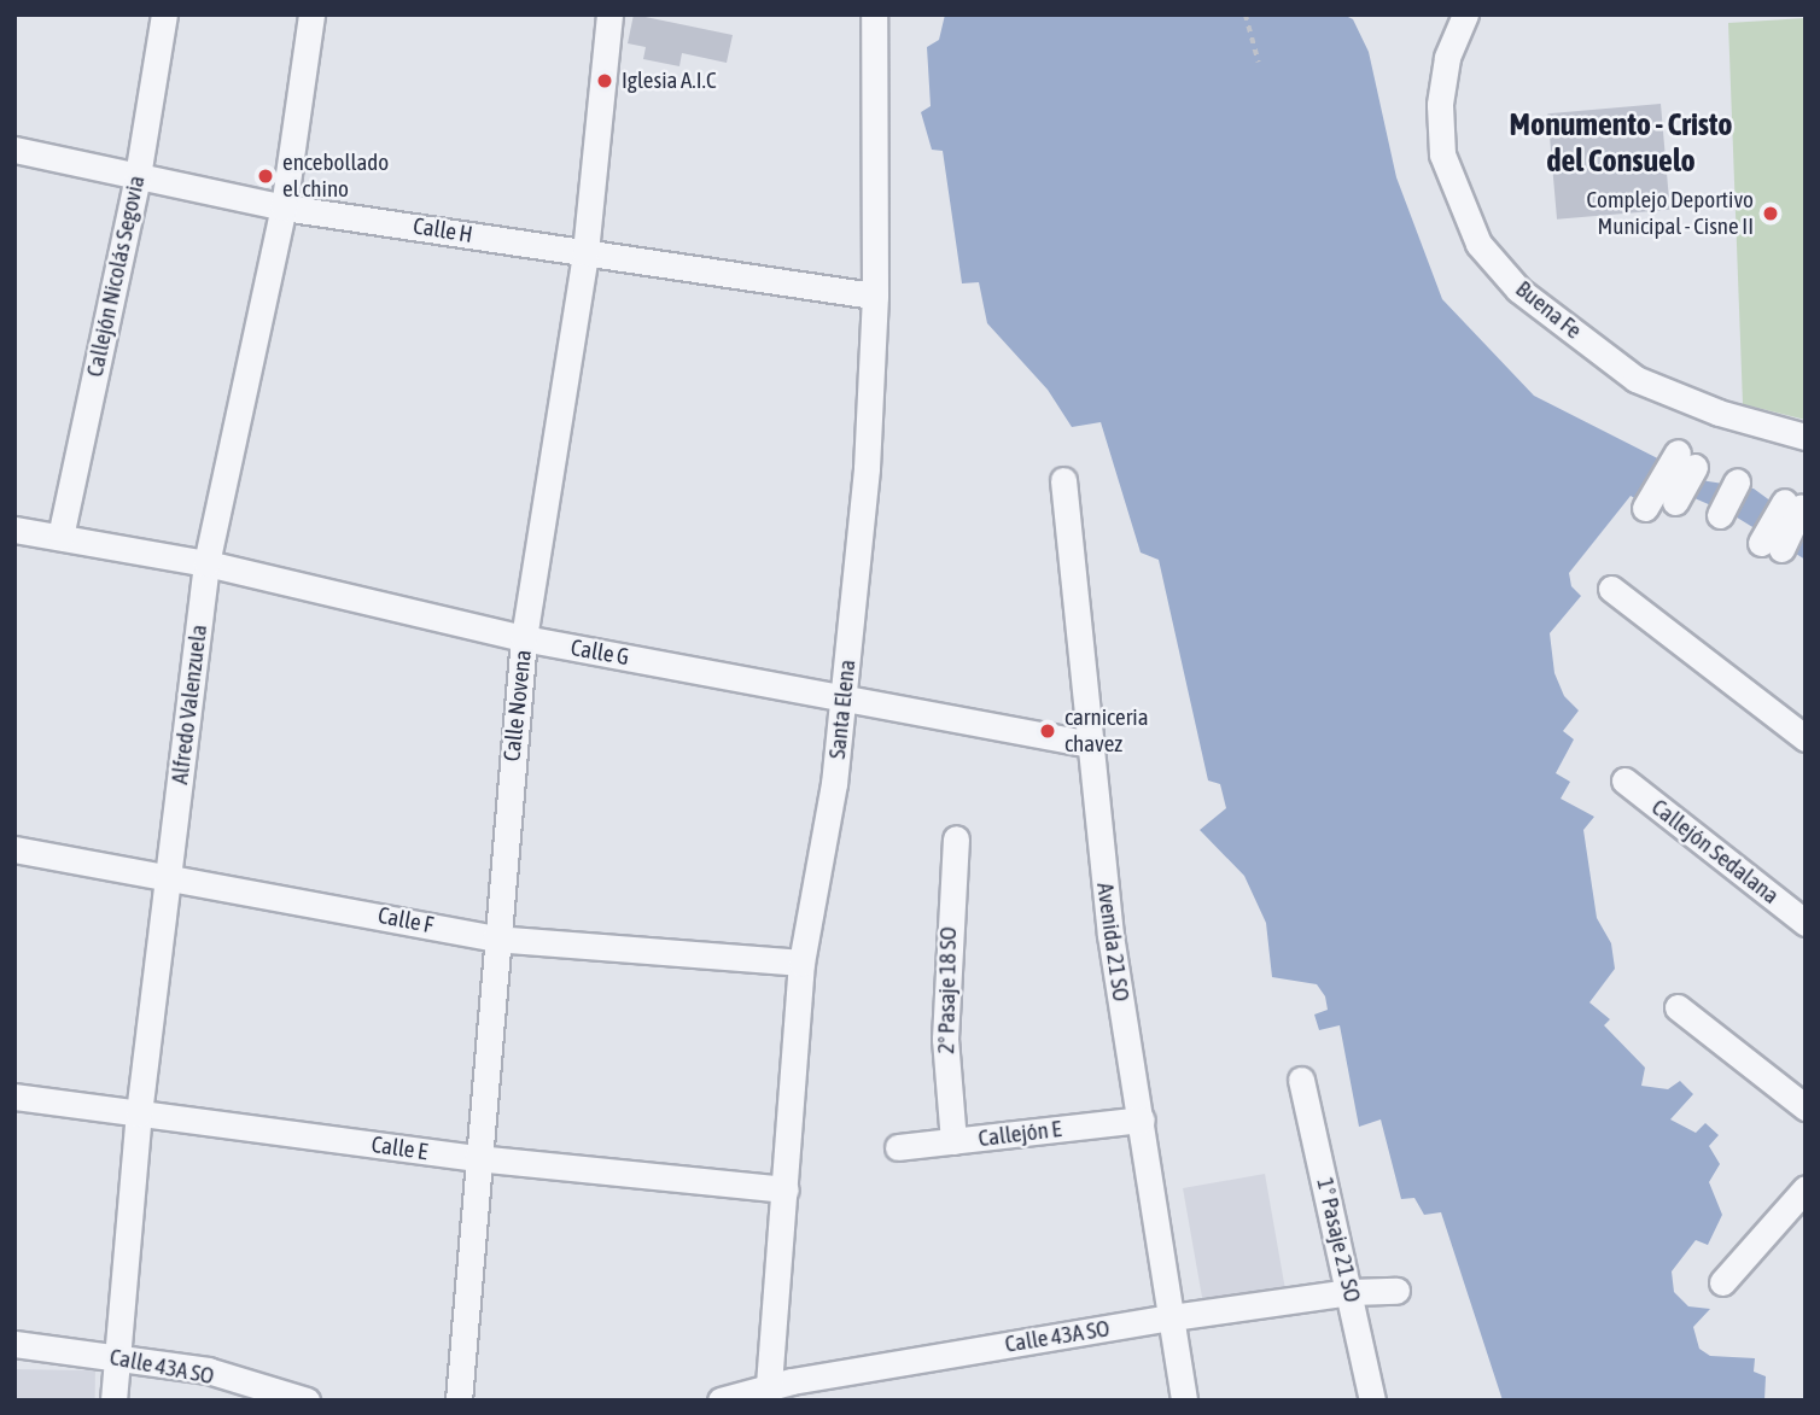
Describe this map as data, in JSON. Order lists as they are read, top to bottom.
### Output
{
  "streets": {
    "street": [
      "Calle H",
      "Callejón Nicolás Segovia",
      "Buena Fe",
      "Calle G",
      "Alfredo Valenzuela",
      "Calle Novena",
      "Santa Elena",
      "Callejón Sedalana",
      "Calle F",
      "Avenida 21 SO",
      "2° Pasaje 18 SO",
      "Callejón E",
      "Calle E",
      "1º Pasaje 21 SO",
      "Calle 43A SO"
    ]
  },
  "crossings": [
    ["Calle H", "Callejón Nicolás Segovia"],
    ["Calle H", "Alfredo Valenzuela"],
    ["Calle H", "Calle Novena"],
    ["Calle H", "Santa Elena"],
    ["Callejón Nicolás Segovia", "Calle G"],
    ["Calle G", "Alfredo Valenzuela"],
    ["Calle G", "Calle Novena"],
    ["Calle G", "Santa Elena"],
    ["Calle G", "Avenida 21 SO"],
    ["Alfredo Valenzuela", "Calle F"],
    ["Alfredo Valenzuela", "Calle E"],
    ["Alfredo Valenzuela", "Calle 43A SO"],
    ["Calle Novena", "Calle F"],
    ["Calle Novena", "Calle E"],
    ["Santa Elena", "Calle F"],
    ["Santa Elena", "Calle E"],
    ["Santa Elena", "Calle 43A SO"],
    ["Avenida 21 SO", "Callejón E"],
    ["Avenida 21 SO", "Calle 43A SO"],
    ["2° Pasaje 18 SO", "Callejón E"],
    ["1º Pasaje 21 SO", "Calle 43A SO"]
  ],
  "districts": ["Monumento - Cristo del Consuelo"],
  "places": [
    "Iglesia A.I.C",
    "encebollado el chino",
    "Complejo Deportivo Municipal - Cisne II",
    "carniceria chavez"
  ]
}
